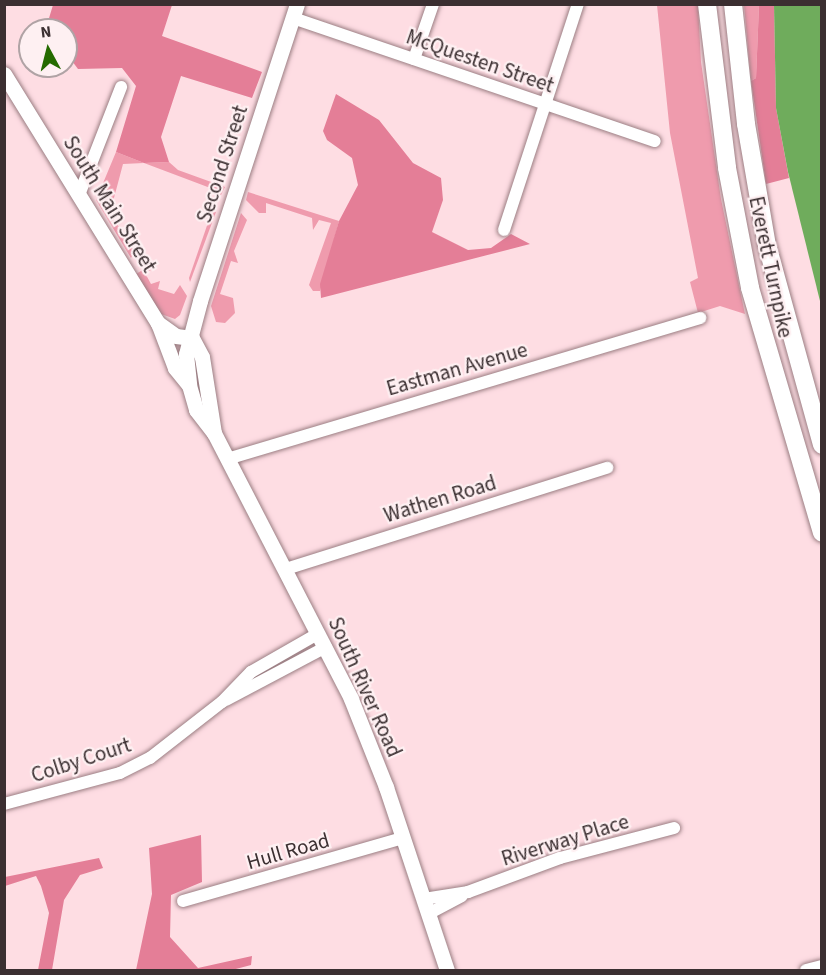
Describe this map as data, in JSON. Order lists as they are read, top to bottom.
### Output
{
  "streets": {
    "highway": ["Everett Turnpike"],
    "main road": ["Second Street", "South Main Street", "South River Road"],
    "street": [
      "McQuesten Street",
      "Eastman Avenue",
      "Wathen Road",
      "Colby Court",
      "Riverway Place",
      "Hull Road"
    ]
  },
  "crossings": [
    ["McQuesten Street", "Second Street"],
    ["Second Street", "South Main Street"],
    ["Second Street", "South River Road"],
    ["South Main Street", "South River Road"],
    ["Eastman Avenue", "South River Road"],
    ["Wathen Road", "South River Road"],
    ["South River Road", "Colby Court"],
    ["South River Road", "Riverway Place"],
    ["South River Road", "Hull Road"]
  ],
  "north": "top"
}
